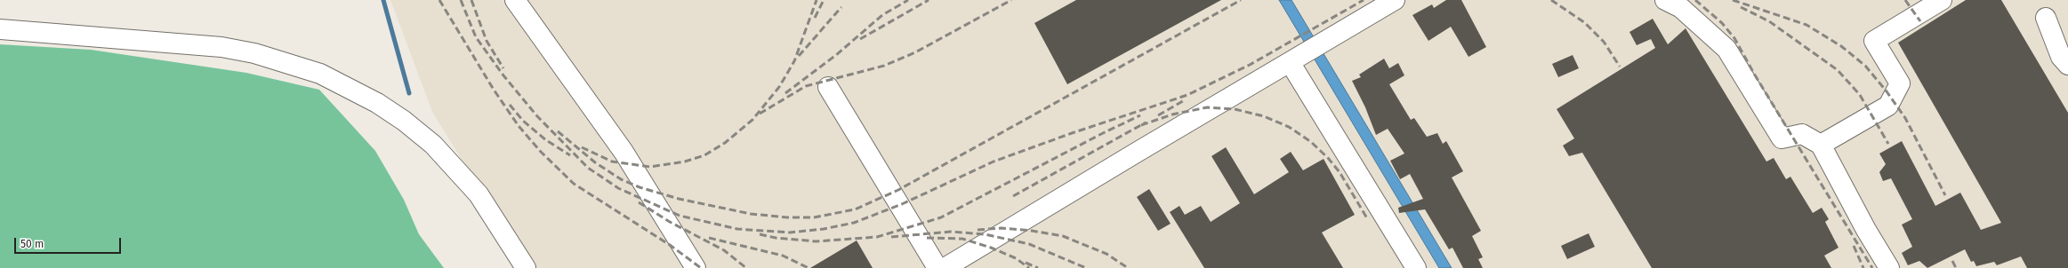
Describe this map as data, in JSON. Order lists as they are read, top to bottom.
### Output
{
  "scale_bar": "50 m"
}
